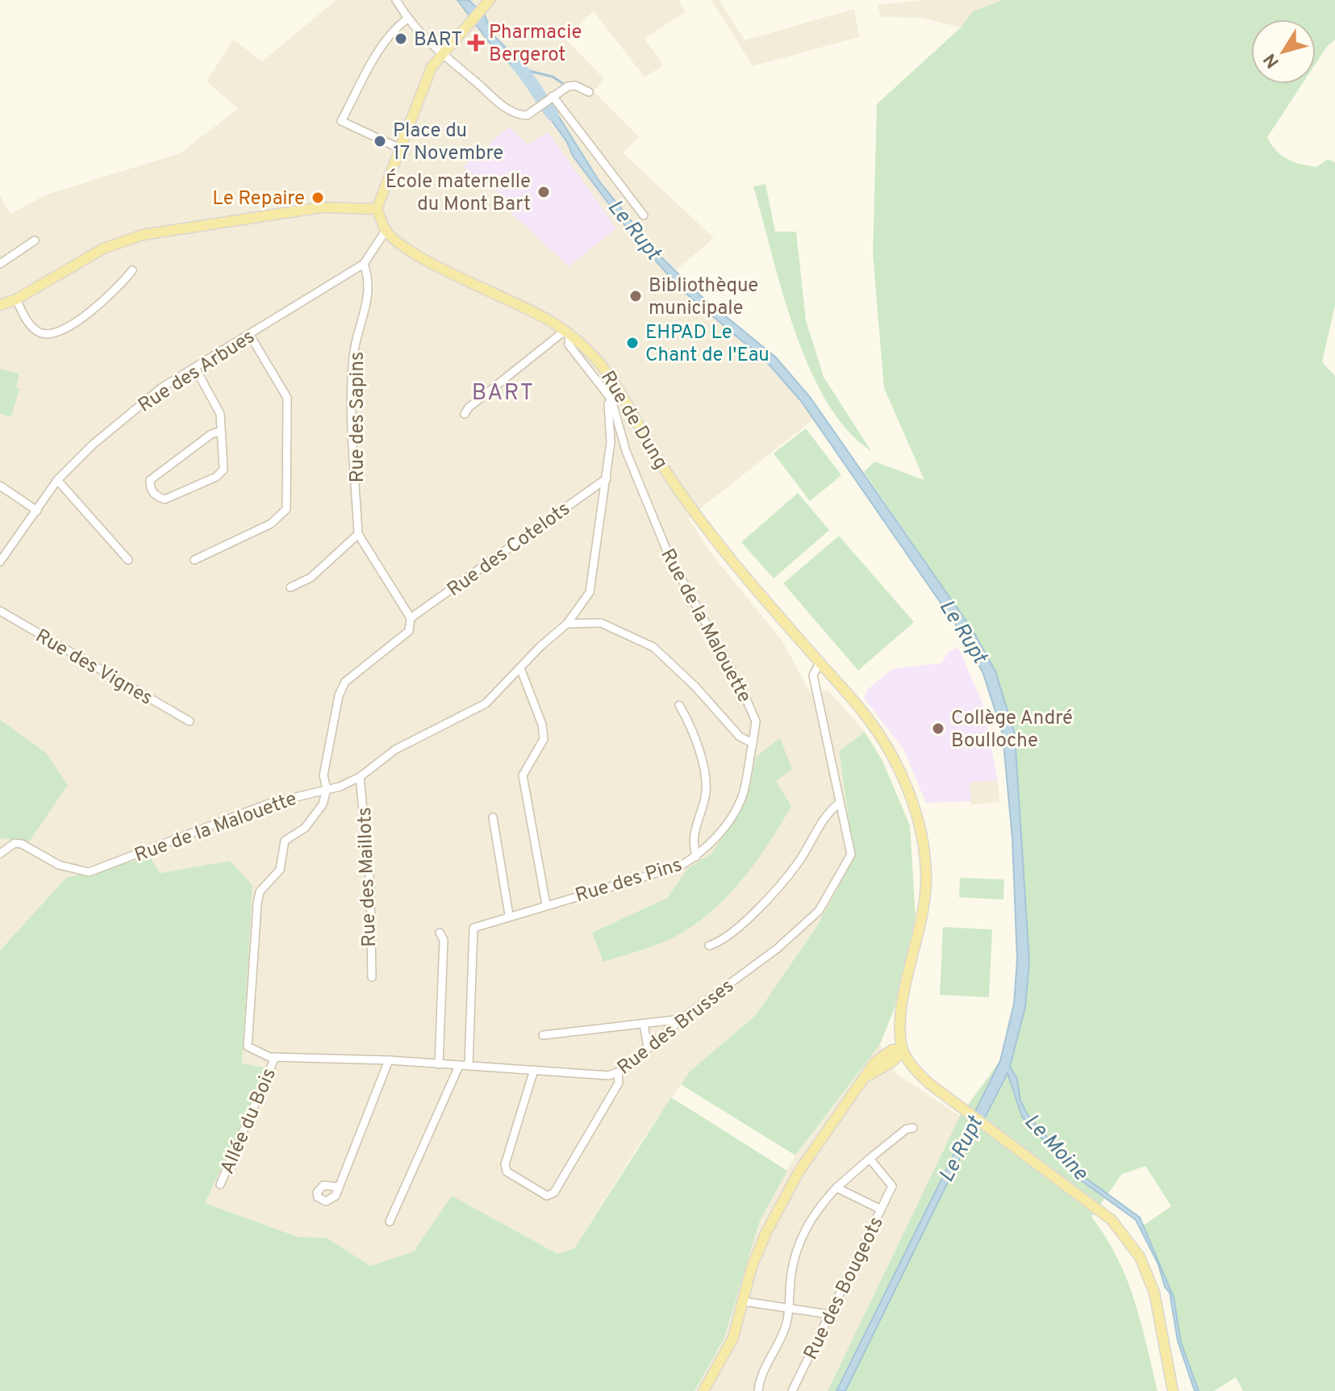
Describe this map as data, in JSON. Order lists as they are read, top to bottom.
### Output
{
  "streets": {
    "main road": ["Rue de Dung"],
    "street": [
      "Rue des Arbues",
      "Rue des Sapins",
      "Rue des Cotelots",
      "Rue de la Malouette",
      "Rue des Vignes",
      "Rue des Maillots",
      "Rue des Pins",
      "Rue des Brusses",
      "Allée du Bois",
      "Rue des Bougeots"
    ]
  },
  "crossings": [
    ["Rue des Arbues", "Rue des Sapins"],
    ["Rue des Arbues", "Rue de Dung"],
    ["Rue des Sapins", "Rue des Cotelots"],
    ["Rue de Dung", "Rue de la Malouette"],
    ["Rue de Dung", "Rue des Brusses"],
    ["Rue de la Malouette", "Rue des Maillots"],
    ["Rue de la Malouette", "Rue des Pins"],
    ["Rue de la Malouette", "Rue des Brusses"],
    ["Rue des Pins", "Rue des Brusses"],
    ["Rue des Brusses", "Allée du Bois"]
  ],
  "districts": ["BART"],
  "water": ["Le Rupt", "Le Moine"],
  "places": {
    "other": [
      "BART",
      "Place du 17 Novembre",
      "École maternelle du Mont Bart",
      "Le Repaire",
      "Bibliothèque municipale",
      "EHPAD Le Chant de l'Eau",
      "Collège André Boulloche"
    ],
    "health": ["Pharmacie Bergerot"]
  },
  "north": "bottom left"
}
